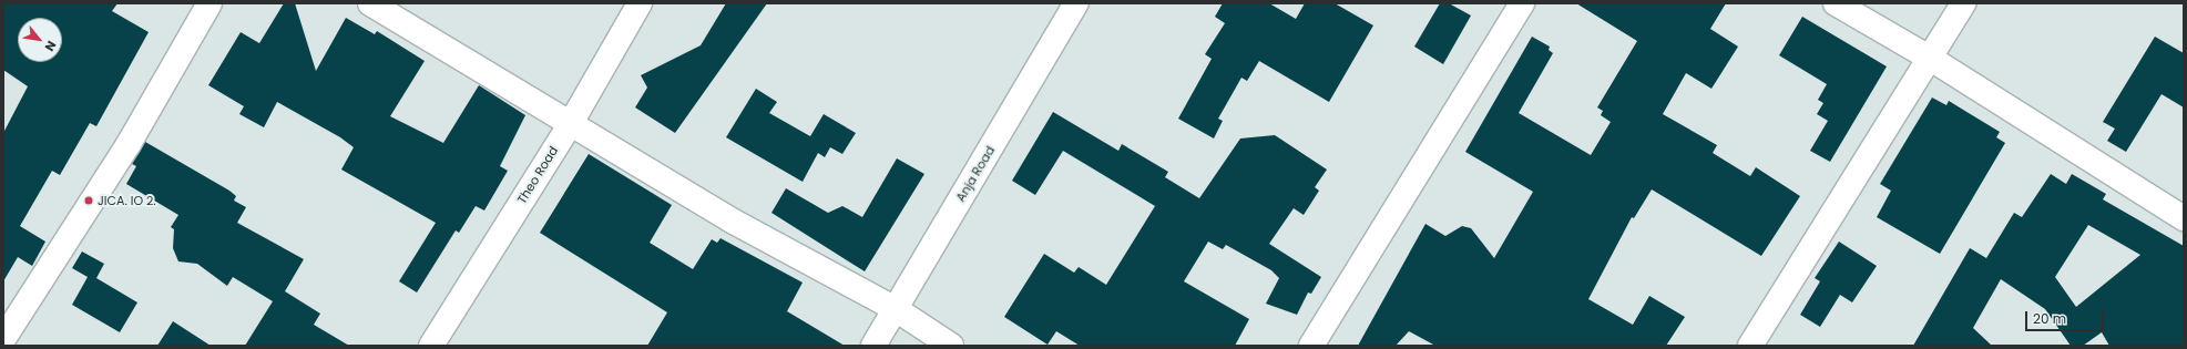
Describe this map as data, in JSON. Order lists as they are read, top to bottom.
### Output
{
  "streets": {
    "street": ["Anja Road", "Theo Road"]
  },
  "places": ["JICA. IO 2."],
  "scale_bar": "20 m",
  "north": "bottom right"
}
